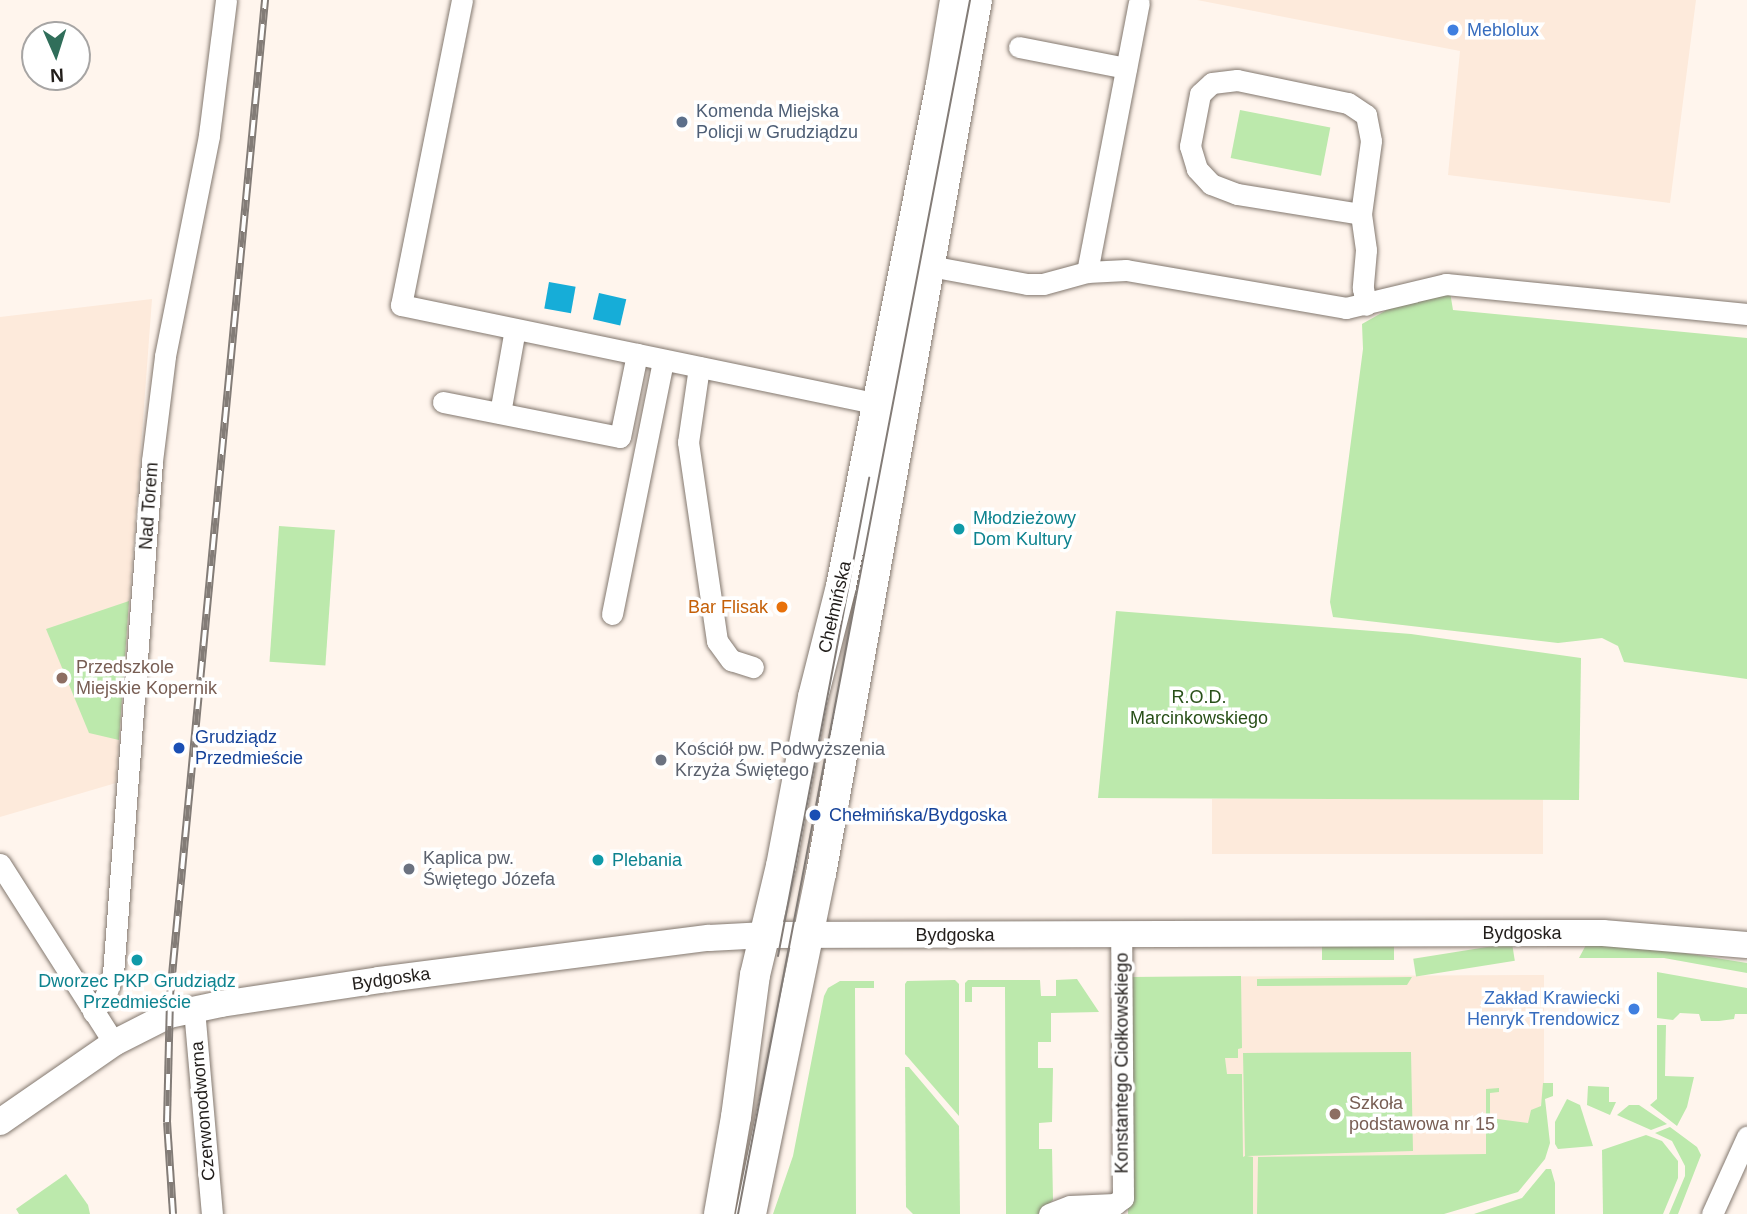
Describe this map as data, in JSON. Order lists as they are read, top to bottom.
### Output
{
  "streets": {
    "main road": ["Chełmińska"],
    "street": [
      "Nad Torem",
      "Bydgoska",
      "Konstantego Ciołkowskiego",
      "Czerwonodworna"
    ]
  },
  "crossings": [
    ["Chełmińska", "Bydgoska"],
    ["Bydgoska", "Konstantego Ciołkowskiego"],
    ["Bydgoska", "Czerwonodworna"]
  ],
  "parks": ["R.O.D. Marcinkowskiego"],
  "places": [
    "Meblolux",
    "Komenda Miejska Policji w Grudziądzu",
    "Młodzieżowy Dom Kultury",
    "Bar Flisak",
    "Przedszkole Miejskie Kopernik",
    "Grudziądz Przedmieście",
    "Kościół pw. Podwyższenia Krzyża Świętego",
    "Chełmińska/Bydgoska",
    "Plebania",
    "Kaplica pw. Świętego Józefa",
    "Dworzec PKP Grudziądz Przedmieście",
    "Zakład Krawiecki Henryk Trendowicz",
    "Szkoła podstawowa nr 15"
  ],
  "north": "bottom"
}
